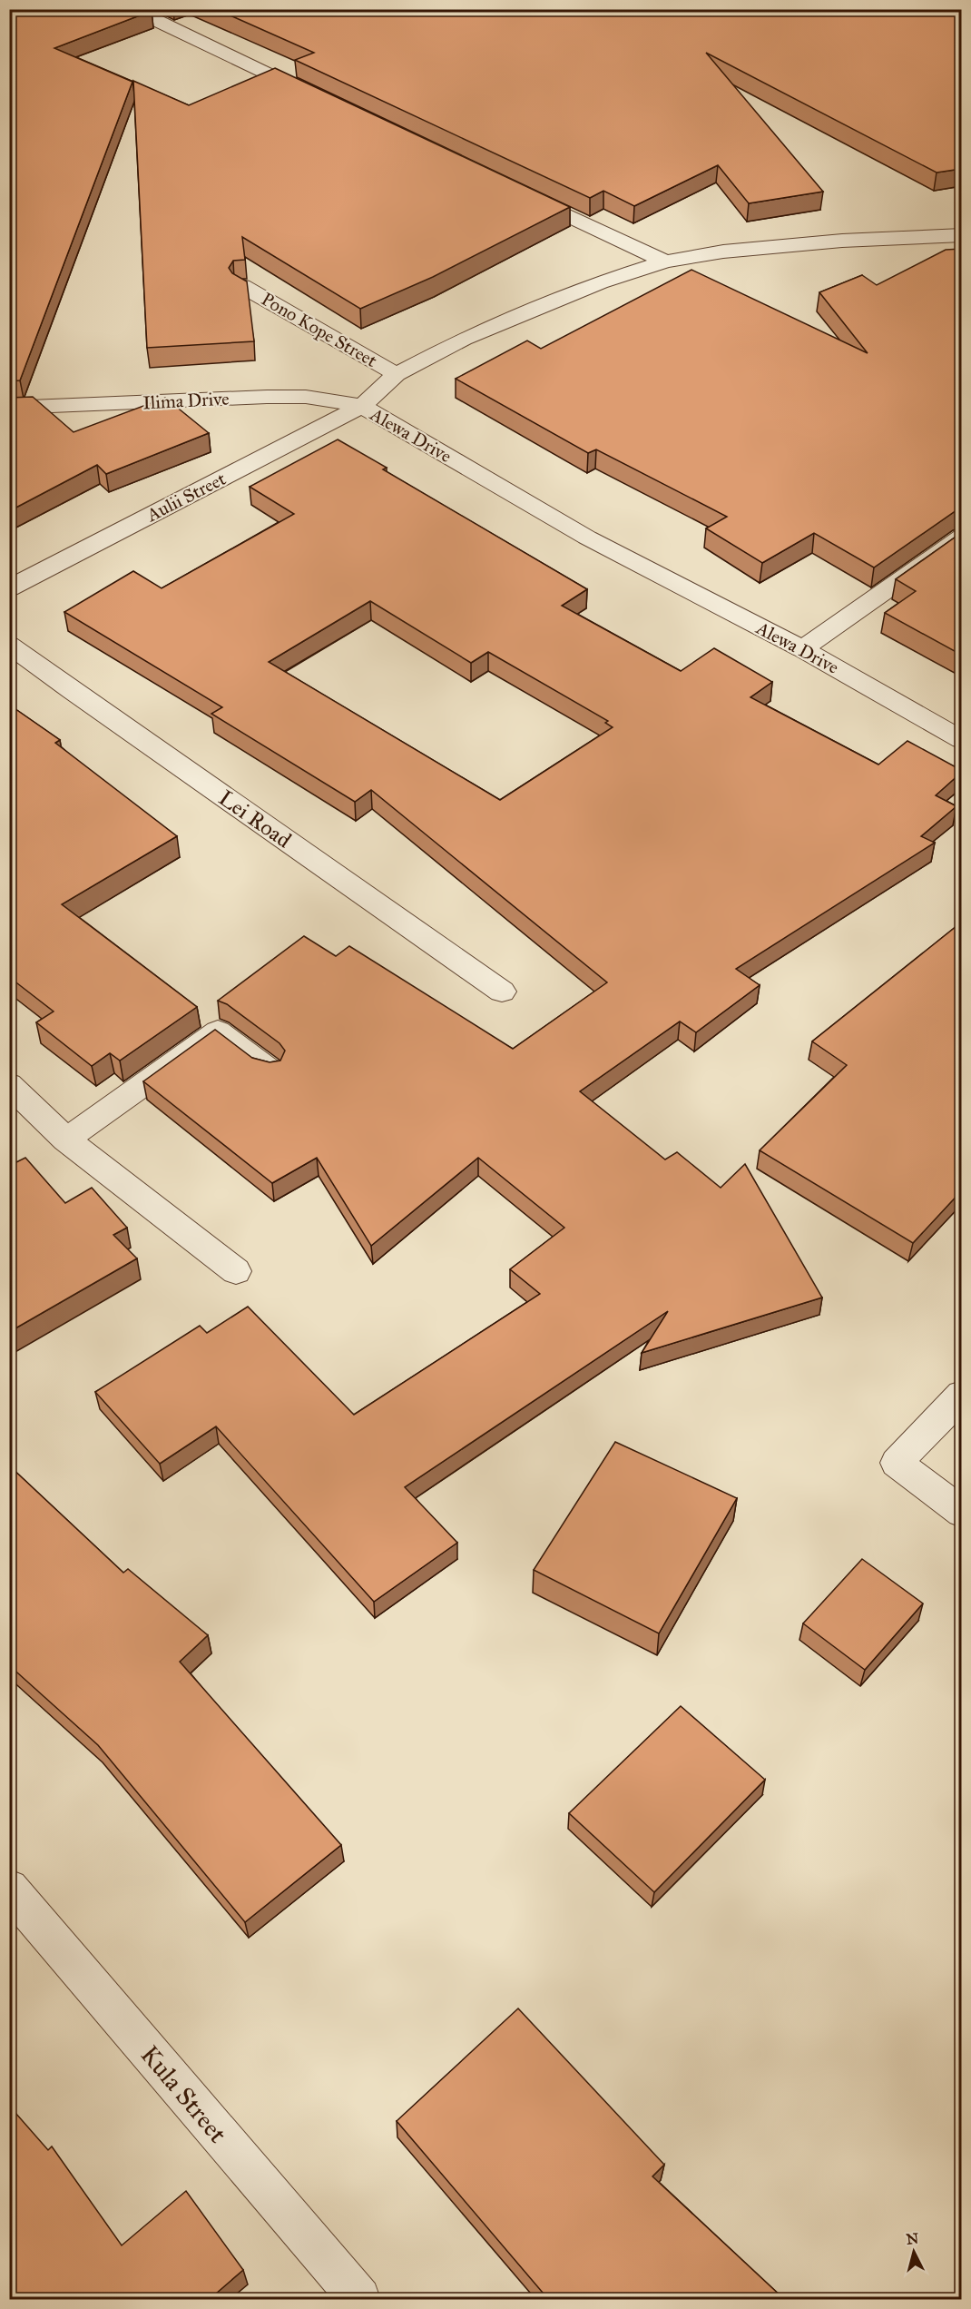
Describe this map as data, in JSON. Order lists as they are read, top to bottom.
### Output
{
  "streets": {
    "street": [
      "Pono Kope Street",
      "Ilima Drive",
      "Alewa Drive",
      "Aulii Street",
      "Lei Road",
      "Kula Street"
    ]
  },
  "crossings": [
    ["Pono Kope Street", "Alewa Drive"],
    ["Ilima Drive", "Alewa Drive"],
    ["Ilima Drive", "Aulii Street"],
    ["Alewa Drive", "Aulii Street"]
  ],
  "north": "top"
}
